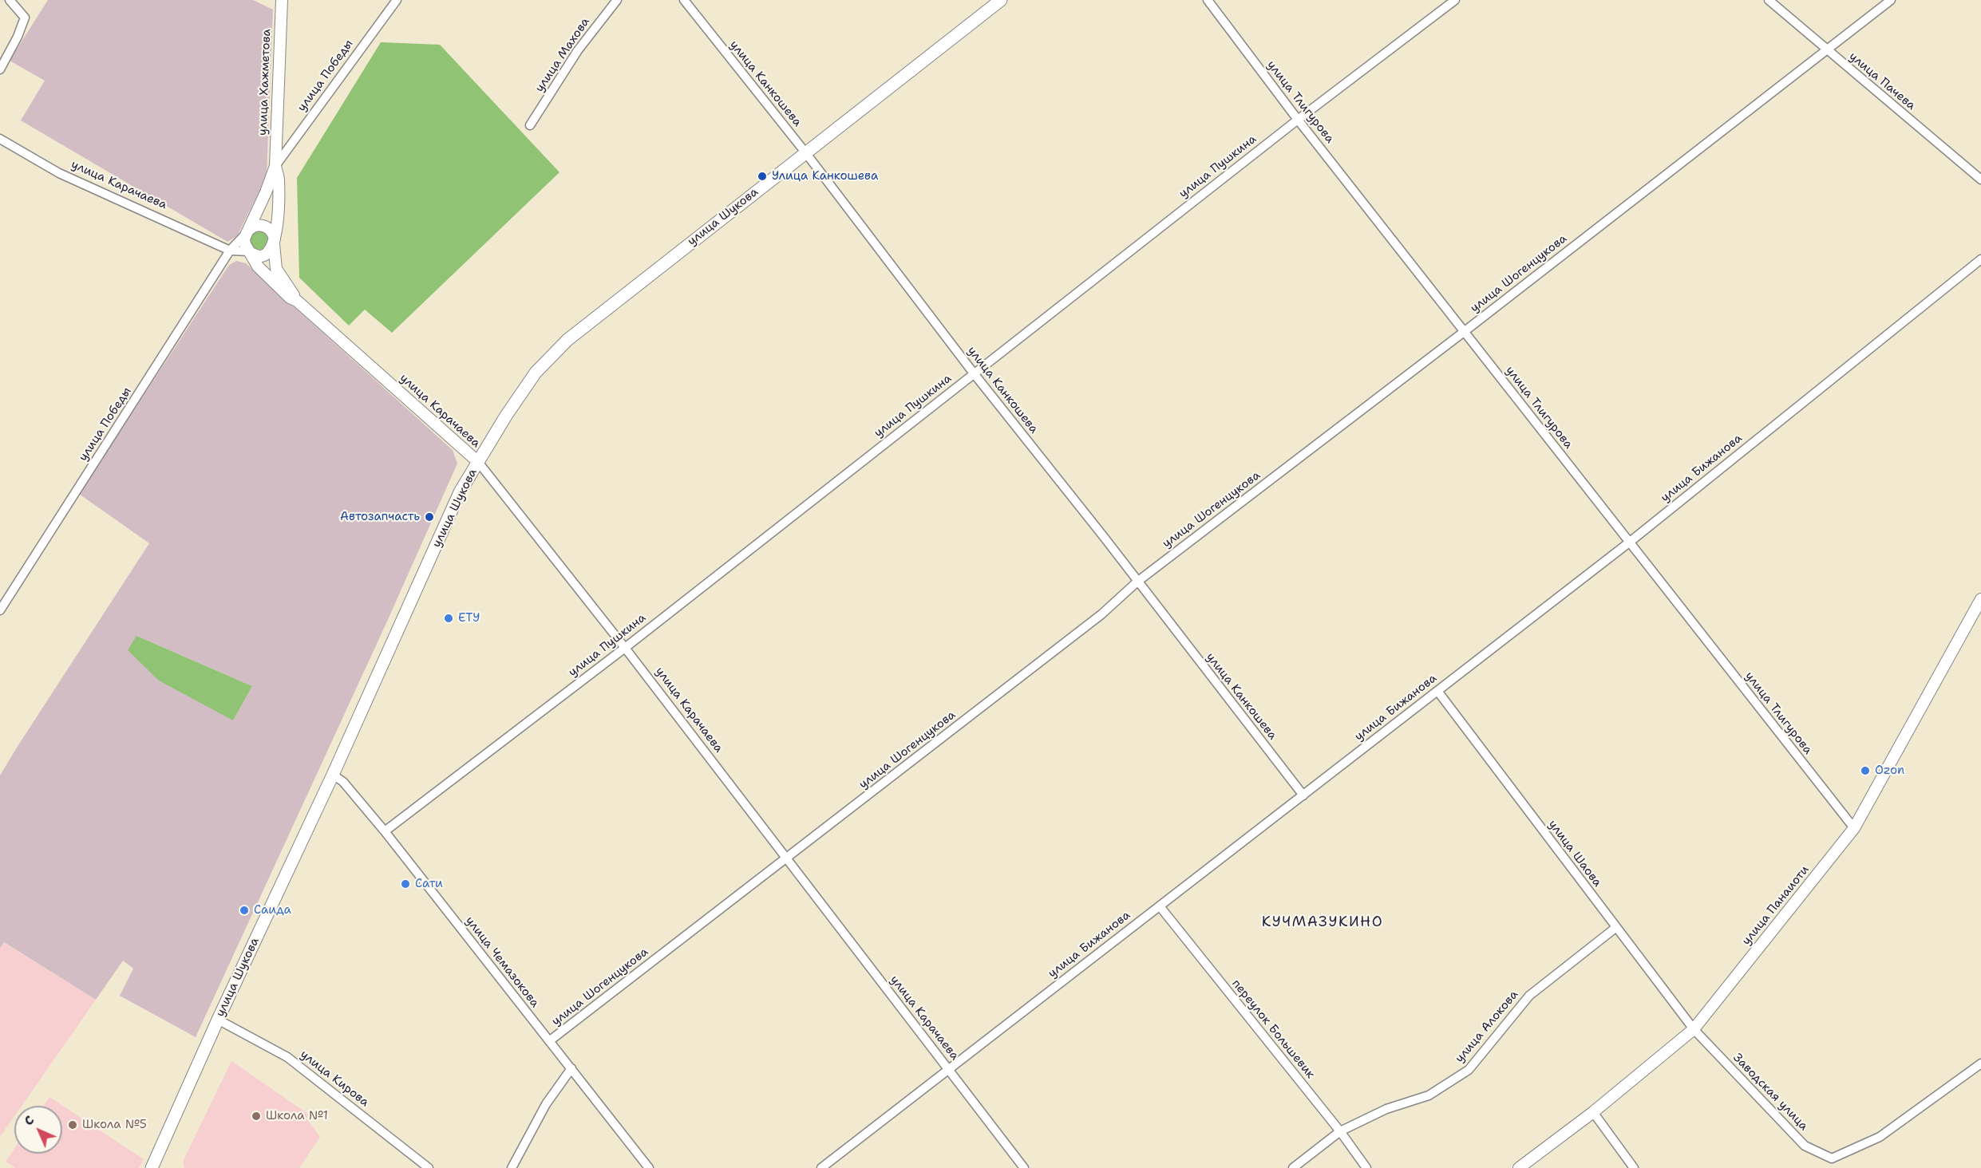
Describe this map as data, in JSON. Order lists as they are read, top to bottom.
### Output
{
  "streets": {
    "main road": ["улица Шукова"],
    "street": [
      "улица Махова",
      "улица Победы",
      "улица Пачева",
      "улица Хажметова",
      "улица Канкошева",
      "улица Тлигурова",
      "улица Пушкина",
      "улица Карачаева",
      "улица Шогенцукова",
      "улица Бижанова",
      "улица Шаова",
      "улица Панаиоти",
      "улица Чемазокова",
      "улица Алокова",
      "переулок Большевик",
      "улица Кирова",
      "Заводская улица"
    ]
  },
  "crossings": [
    ["улица Победы", "улица Хажметова"],
    ["улица Победы", "улица Карачаева"],
    ["улица Пачева", "улица Шогенцукова"],
    ["улица Канкошева", "улица Пушкина"],
    ["улица Канкошева", "улица Шукова"],
    ["улица Канкошева", "улица Шогенцукова"],
    ["улица Канкошева", "улица Бижанова"],
    ["улица Тлигурова", "улица Пушкина"],
    ["улица Тлигурова", "улица Шогенцукова"],
    ["улица Тлигурова", "улица Бижанова"],
    ["улица Тлигурова", "улица Панаиоти"],
    ["улица Пушкина", "улица Карачаева"],
    ["улица Пушкина", "улица Чемазокова"],
    ["улица Карачаева", "улица Шукова"],
    ["улица Карачаева", "улица Шогенцукова"],
    ["улица Карачаева", "улица Бижанова"],
    ["улица Шукова", "улица Чемазокова"],
    ["улица Шукова", "улица Кирова"],
    ["улица Шогенцукова", "улица Чемазокова"],
    ["улица Бижанова", "улица Шаова"],
    ["улица Бижанова", "переулок Большевик"],
    ["улица Шаова", "улица Панаиоти"],
    ["улица Шаова", "улица Алокова"],
    ["улица Шаова", "Заводская улица"],
    ["улица Панаиоти", "Заводская улица"],
    ["улица Алокова", "переулок Большевик"]
  ],
  "districts": ["КУЧМАЗУКИНО"],
  "places": [
    "Улица Канкошева",
    "Автозапчасть",
    "ЕТУ",
    "Ozon",
    "Сати",
    "Саида",
    "Школа №1",
    "Школа №5"
  ],
  "north": "top left"
}
